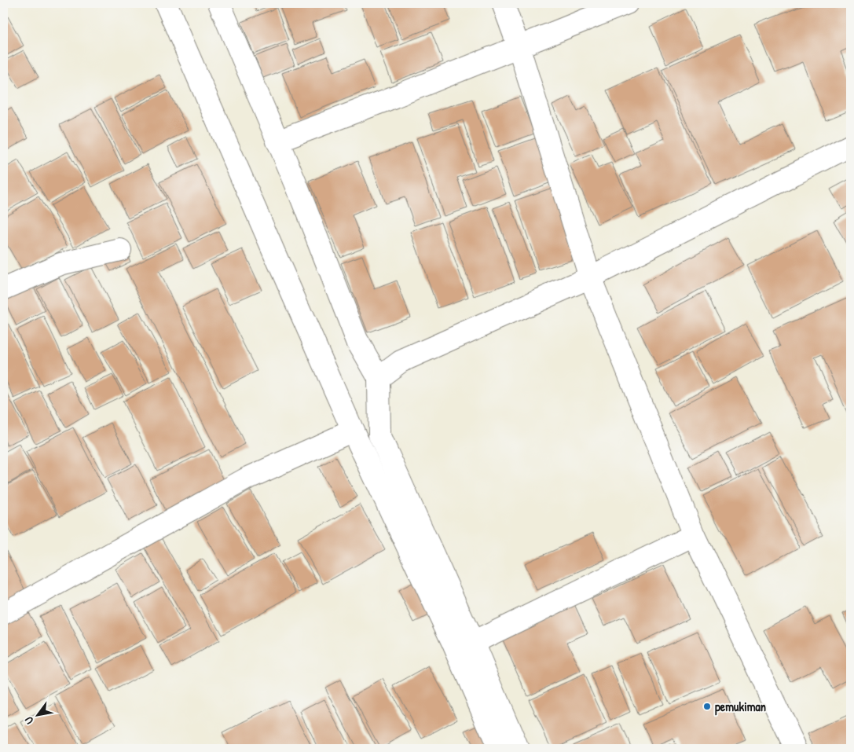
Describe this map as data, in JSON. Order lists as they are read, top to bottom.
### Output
{
  "places": ["pemukiman"],
  "north": "bottom left"
}
